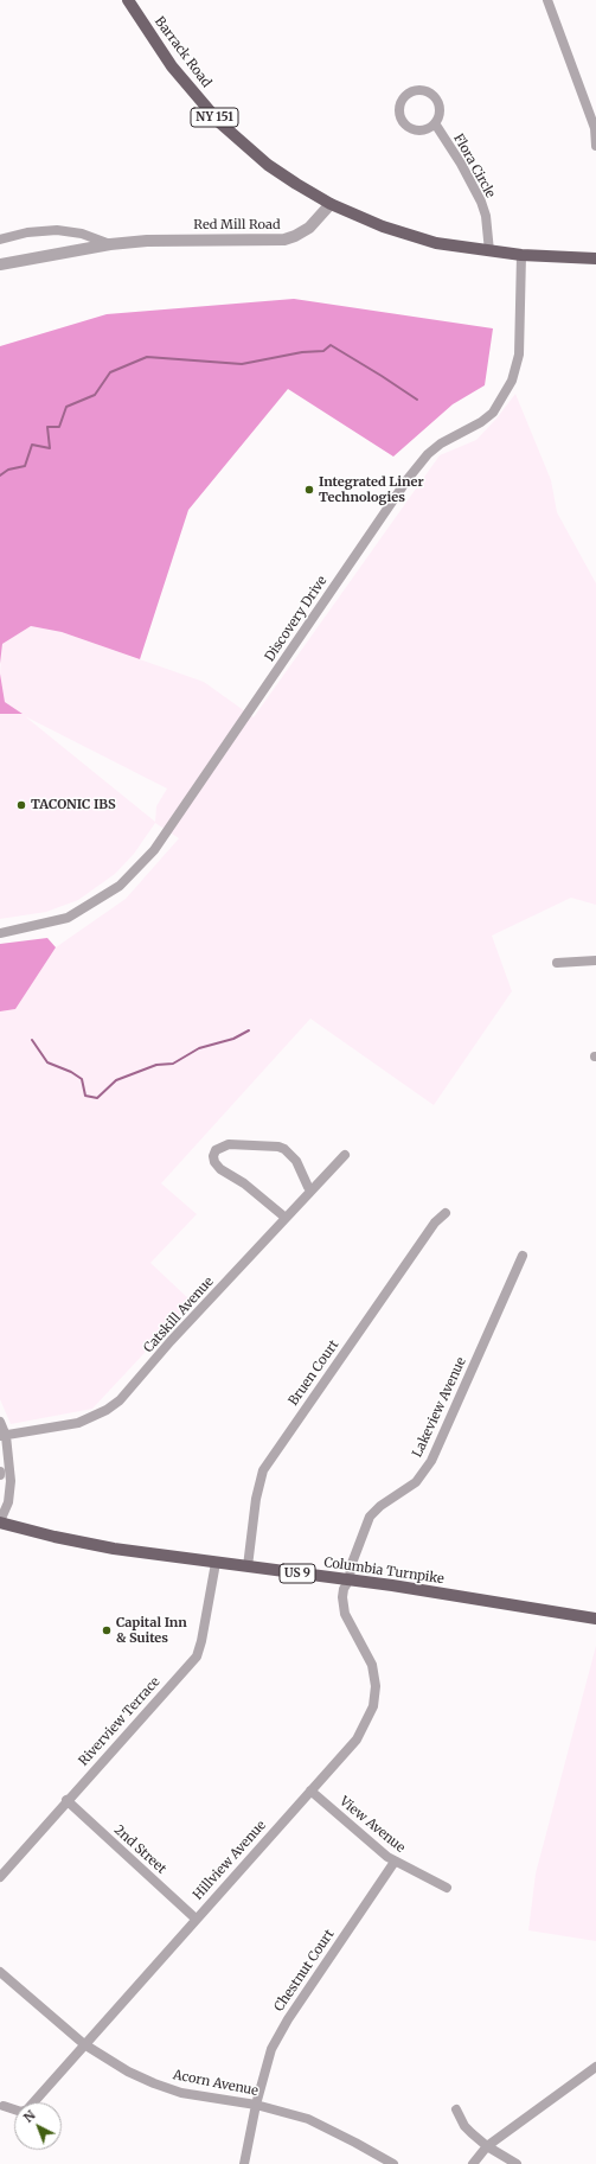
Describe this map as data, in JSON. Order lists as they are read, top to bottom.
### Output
{
  "streets": {
    "main road": [
      "Barrack Road",
      "NY 151",
      "Columbia Turnpike",
      "US 9"
    ],
    "street": [
      "Flora Circle",
      "Red Mill Road",
      "Discovery Drive",
      "Catskill Avenue",
      "Bruen Court",
      "Lakeview Avenue",
      "Riverview Terrace",
      "View Avenue",
      "2nd Street",
      "Hillview Avenue",
      "Chestnut Court",
      "Acorn Avenue"
    ]
  },
  "crossings": [
    ["Barrack Road", "NY 151"],
    ["Barrack Road", "Red Mill Road"],
    ["NY 151", "Flora Circle"],
    ["NY 151", "Red Mill Road"],
    ["NY 151", "Discovery Drive"],
    ["Bruen Court", "Columbia Turnpike"],
    ["Lakeview Avenue", "Columbia Turnpike"],
    ["Lakeview Avenue", "Hillview Avenue"],
    ["Columbia Turnpike", "Riverview Terrace"],
    ["Columbia Turnpike", "Hillview Avenue"],
    ["Riverview Terrace", "2nd Street"],
    ["View Avenue", "Hillview Avenue"],
    ["View Avenue", "Chestnut Court"],
    ["2nd Street", "Hillview Avenue"],
    ["Hillview Avenue", "Acorn Avenue"],
    ["Chestnut Court", "Acorn Avenue"]
  ],
  "places": ["Integrated Liner Technologies", "TACONIC IBS", "Capital Inn & Suites"],
  "north": "top left"
}
